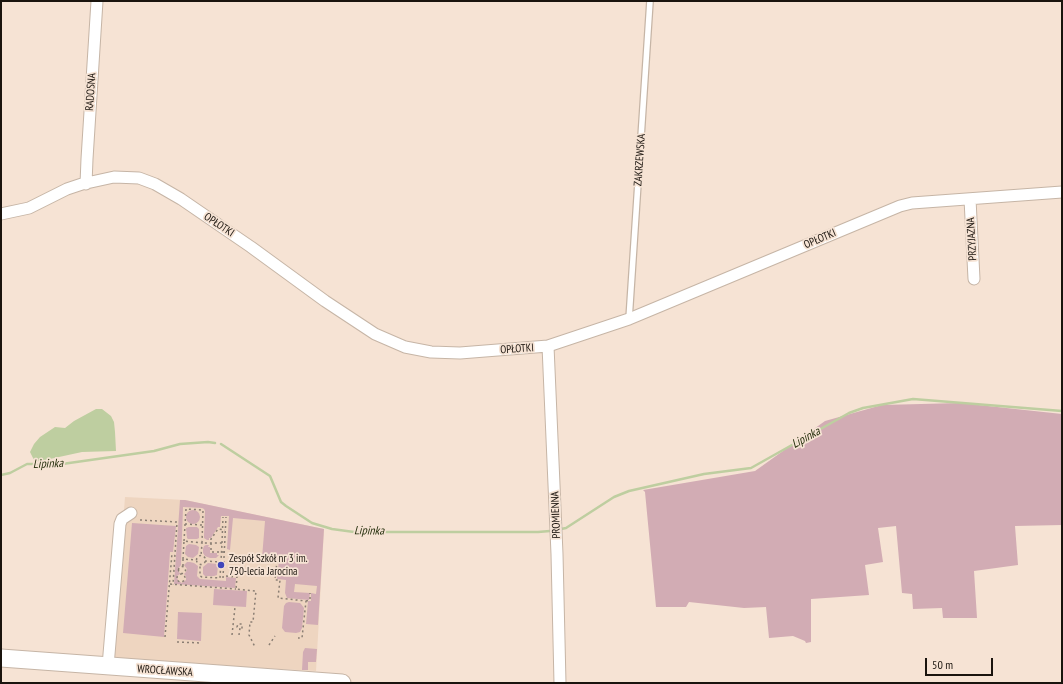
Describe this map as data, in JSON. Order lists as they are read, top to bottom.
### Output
{
  "streets": {
    "main road": ["WROCŁAWSKA"],
    "street": [
      "RADOSNA",
      "OPŁOTKI",
      "PRZYJAZNA",
      "PROMIENNA"
    ],
    "lane": ["ZAKRZEWSKA"]
  },
  "crossings": [
    ["RADOSNA", "OPŁOTKI"],
    ["ZAKRZEWSKA", "OPŁOTKI"],
    ["OPŁOTKI", "PRZYJAZNA"],
    ["OPŁOTKI", "PROMIENNA"]
  ],
  "water": ["Lipinka"],
  "places": ["Zespół Szkół nr 3 im. 750-lecia Jarocina"],
  "scale_bar": "50 m"
}
